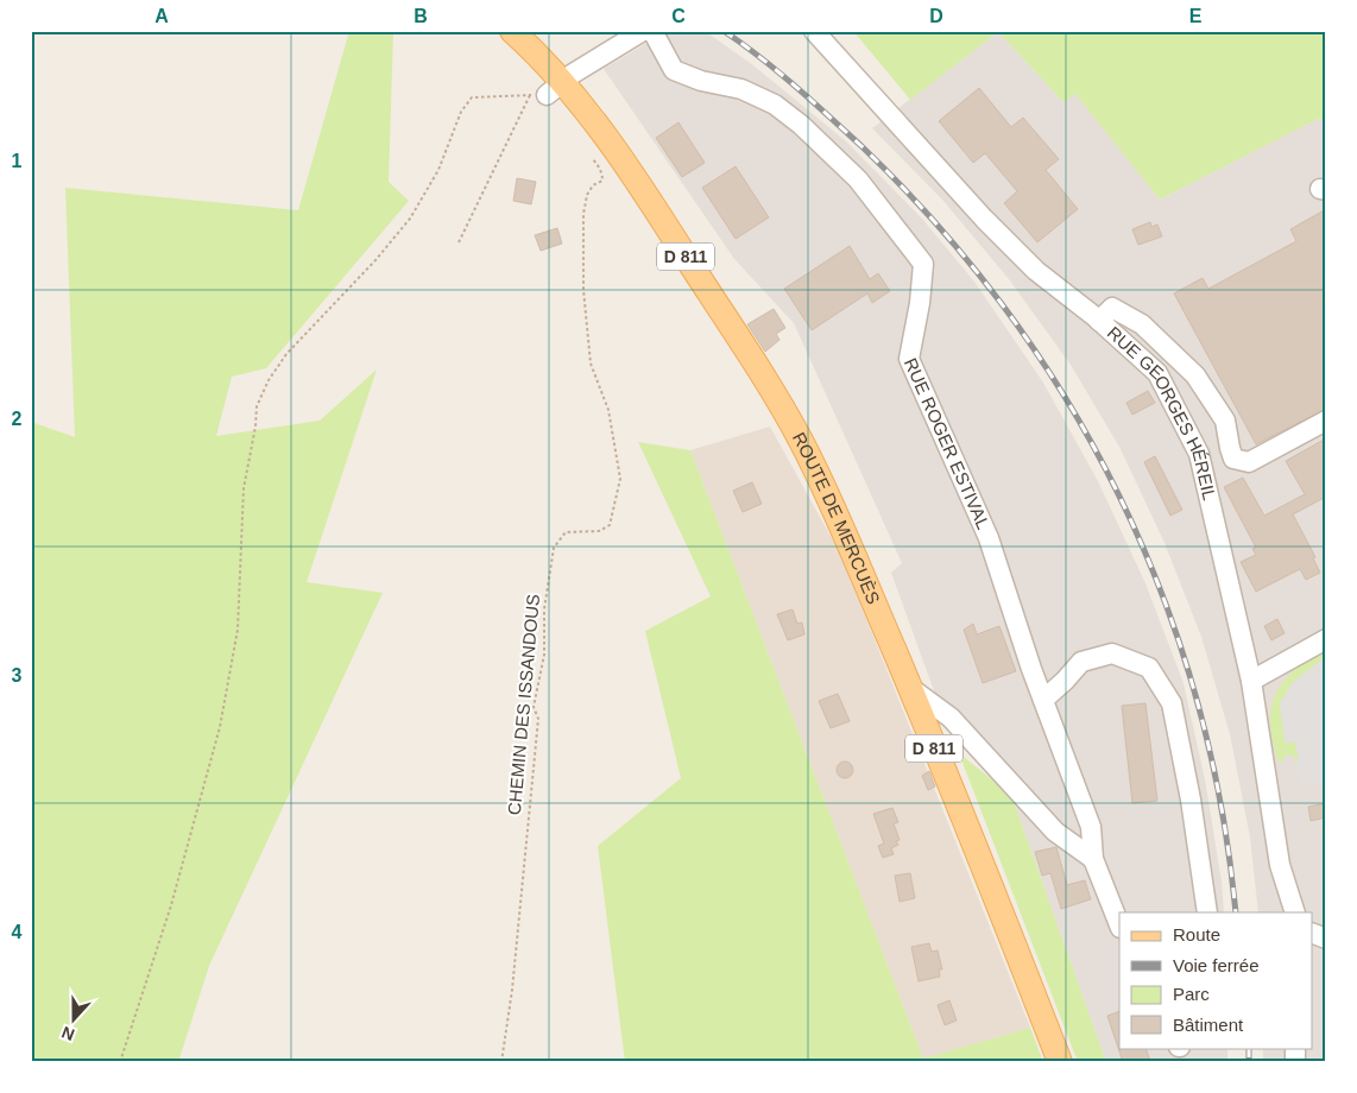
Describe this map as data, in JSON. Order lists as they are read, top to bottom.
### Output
{
  "streets": {
    "main road": ["D 811", "ROUTE DE MERCUÈS"],
    "street": ["RUE GEORGES HÉREIL", "RUE ROGER ESTIVAL"],
    "path": ["CHEMIN DES ISSANDOUS"]
  },
  "legend": [
    "Route",
    "Voie ferrée",
    "Parc",
    "Bâtiment"
  ],
  "north": "bottom",
  "grid": {
    "columns": [
      "A",
      "B",
      "C",
      "D",
      "E"
    ],
    "rows": [
      "1",
      "2",
      "3",
      "4"
    ]
  }
}
